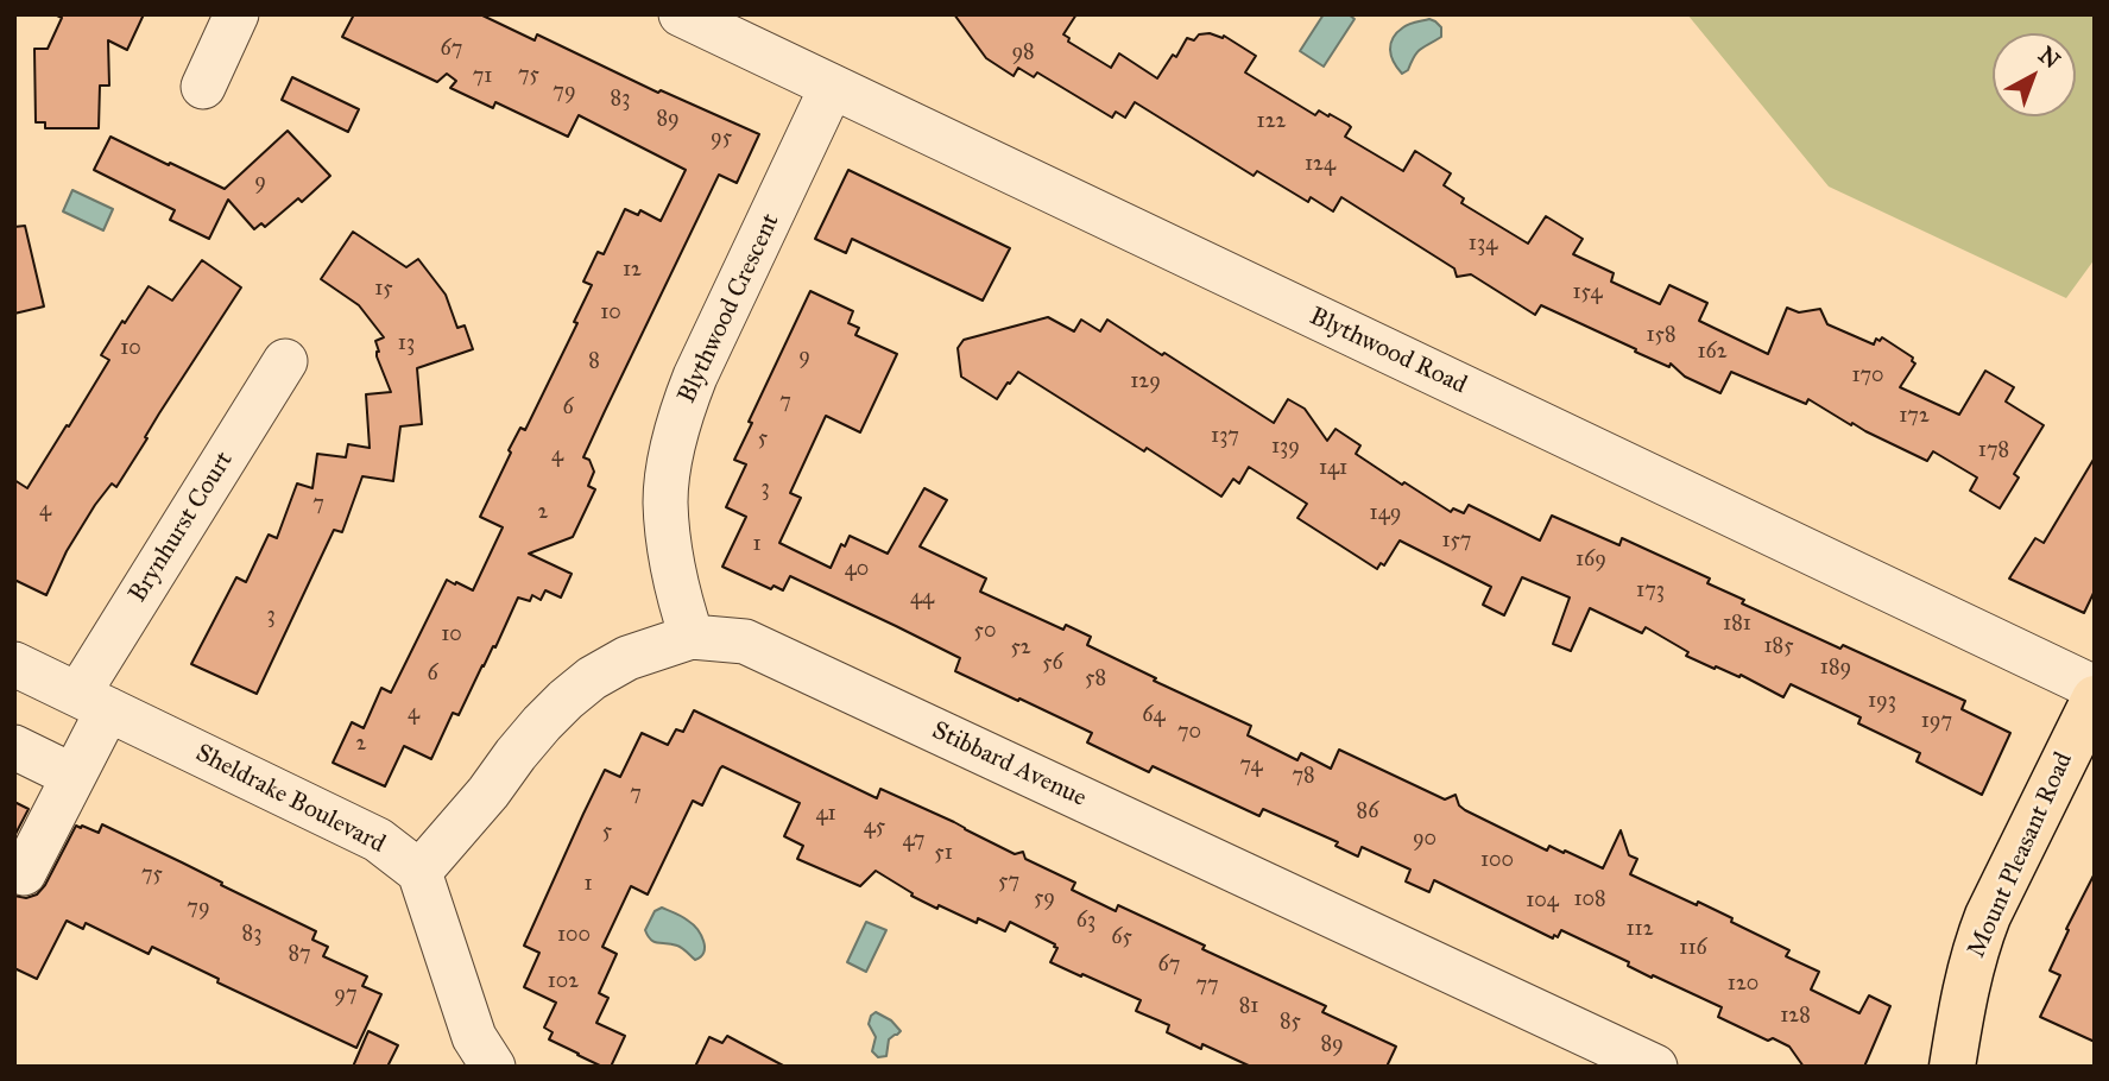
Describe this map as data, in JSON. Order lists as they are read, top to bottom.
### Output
{
  "streets": {
    "main road": ["Mount Pleasant Road"],
    "street": [
      "Blythwood Crescent",
      "Blythwood Road",
      "Brynhurst Court",
      "Stibbard Avenue",
      "Sheldrake Boulevard"
    ]
  },
  "crossings": [
    ["Blythwood Crescent", "Blythwood Road"],
    ["Blythwood Crescent", "Stibbard Avenue"],
    ["Brynhurst Court", "Sheldrake Boulevard"],
    ["Stibbard Avenue", "Sheldrake Boulevard"]
  ],
  "house_numbers": [
    "67",
    "98",
    "75",
    "71",
    "79",
    "83",
    "89",
    "122",
    "95",
    "124",
    "9",
    "134",
    "12",
    "15",
    "154",
    "10",
    "158",
    "13",
    "10",
    "162",
    "9",
    "8",
    "170",
    "129",
    "7",
    "6",
    "172",
    "137",
    "5",
    "139",
    "178",
    "4",
    "141",
    "3",
    "7",
    "4",
    "2",
    "149",
    "157",
    "1",
    "169",
    "40",
    "173",
    "44",
    "3",
    "181",
    "50",
    "10",
    "185",
    "52",
    "56",
    "189",
    "6",
    "58",
    "193",
    "4",
    "64",
    "197",
    "70",
    "2",
    "74",
    "78",
    "7",
    "86",
    "41",
    "45",
    "5",
    "90",
    "47",
    "51",
    "100",
    "75",
    "57",
    "1",
    "59",
    "108",
    "104",
    "79",
    "63",
    "112",
    "83",
    "100",
    "65",
    "116",
    "87",
    "67",
    "102",
    "120",
    "77",
    "97",
    "81",
    "128",
    "85",
    "89"
  ],
  "north": "top right"
}
